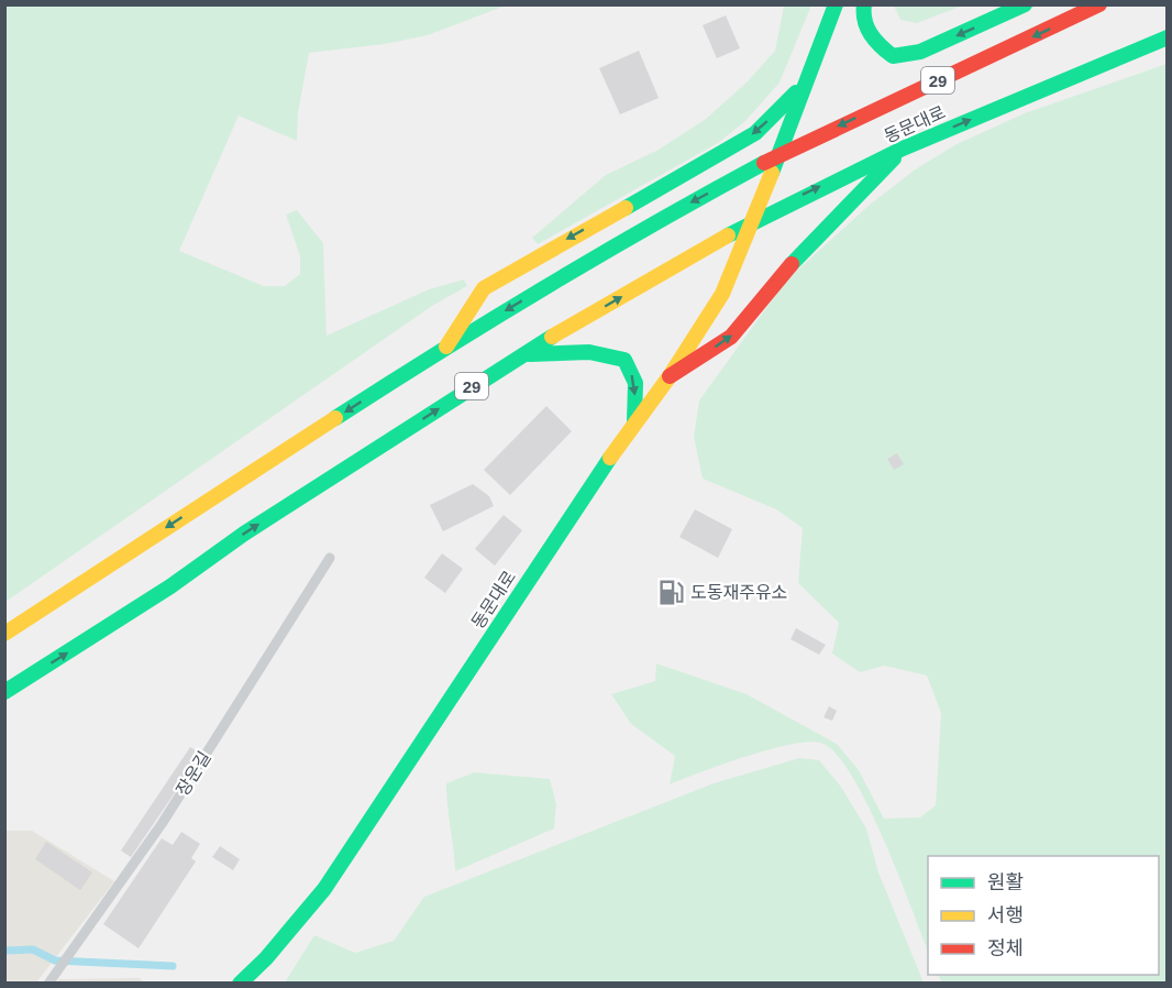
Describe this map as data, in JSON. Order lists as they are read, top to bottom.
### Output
{
  "streets": {
    "main road": ["29", "동문대로"],
    "lane": ["장운길"]
  },
  "places": {
    "fuel station": ["도동재주유소"]
  },
  "legend": ["원활", "서행", "정체"]
}
